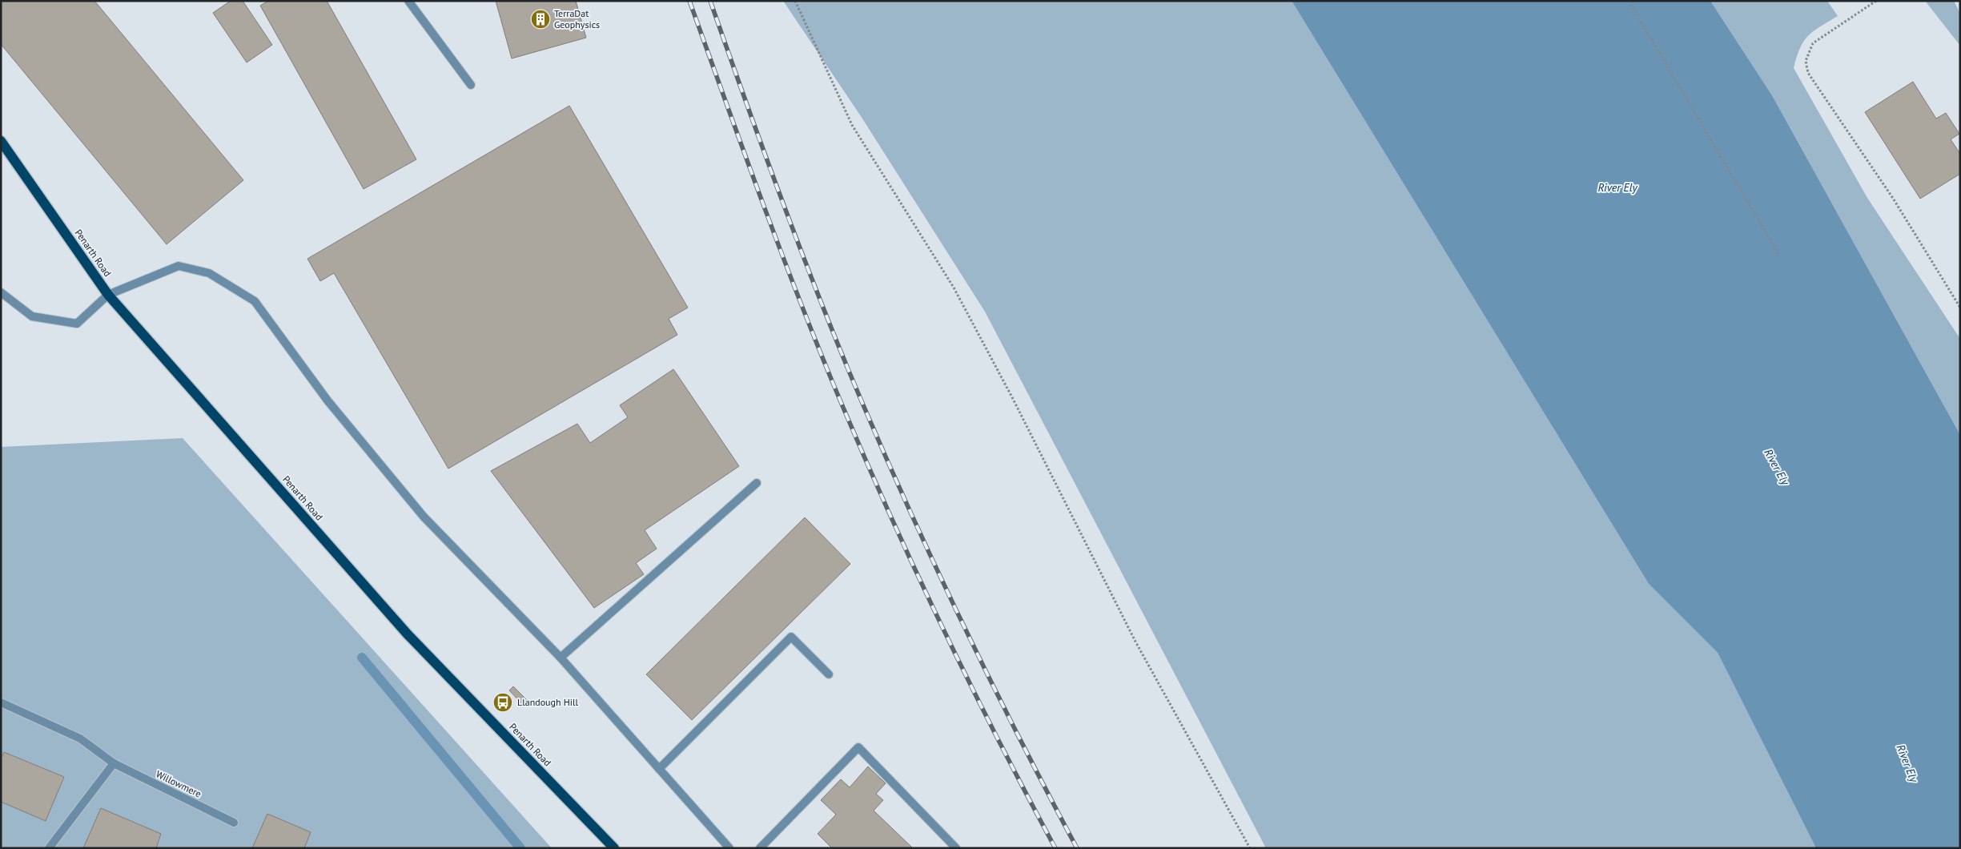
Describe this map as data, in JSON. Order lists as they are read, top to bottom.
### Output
{
  "streets": {
    "main road": ["Penarth Road"],
    "street": ["Willowmere"]
  },
  "water": ["River Ely"],
  "places": {
    "building": ["TerraDat Geophysics"],
    "bus stop": ["Llandough Hill"]
  }
}
